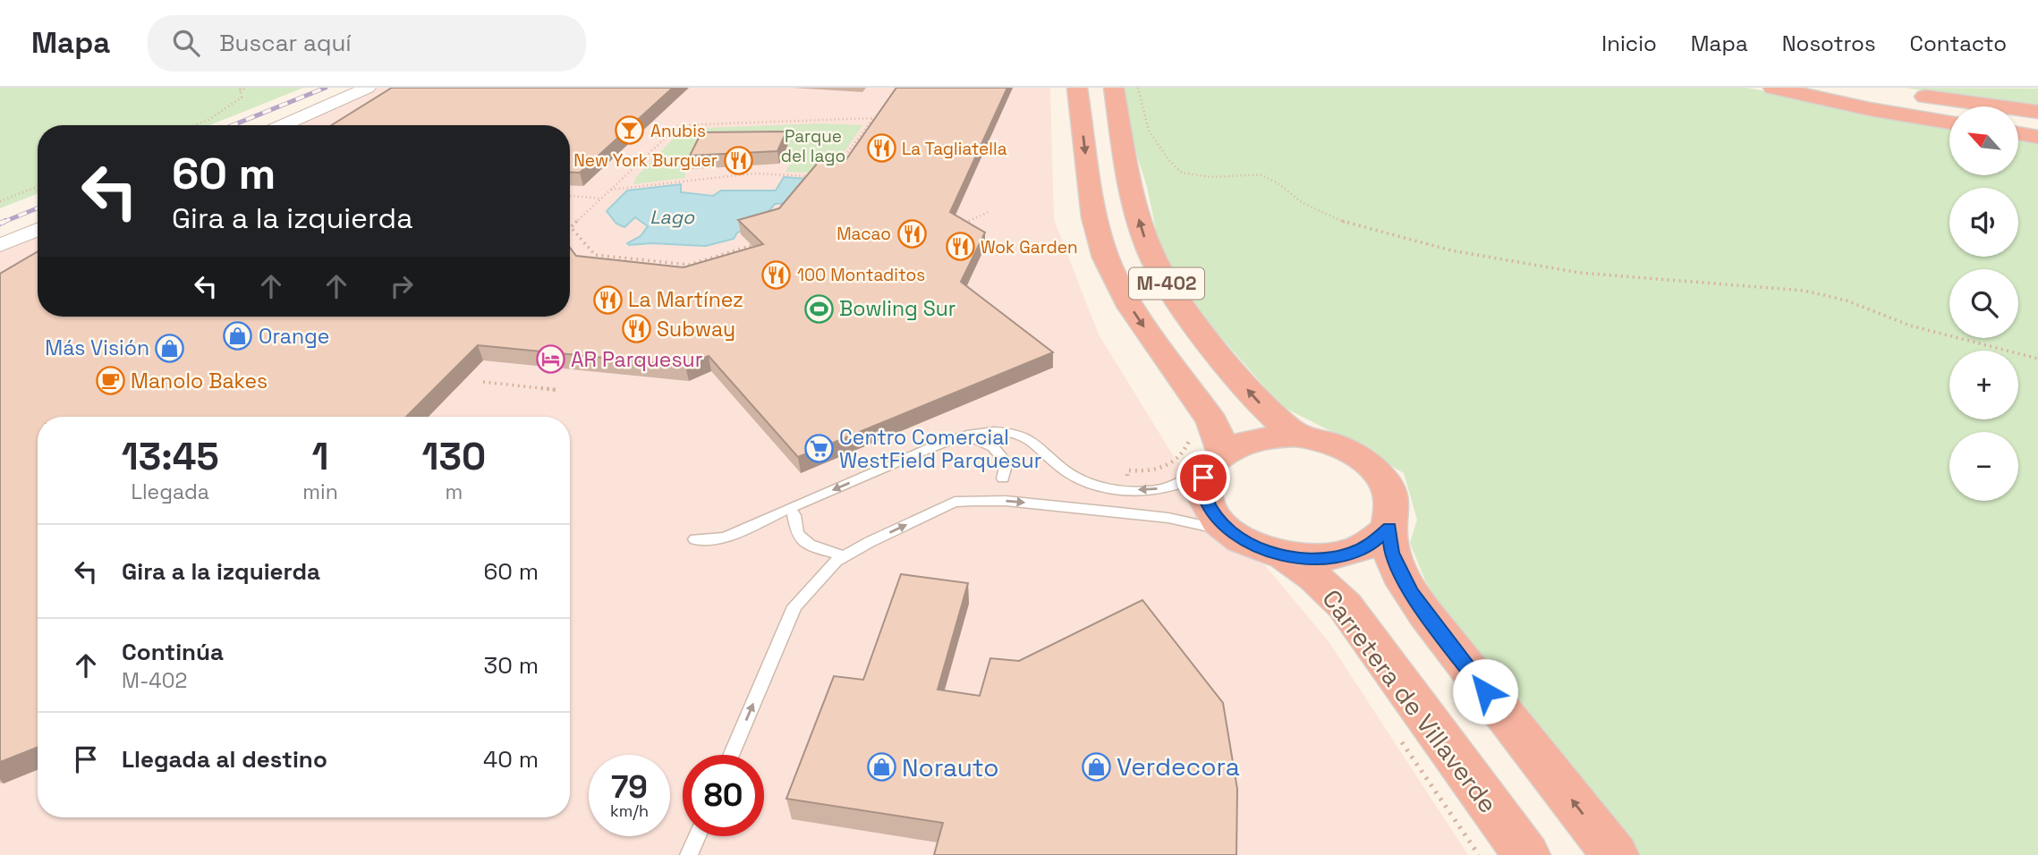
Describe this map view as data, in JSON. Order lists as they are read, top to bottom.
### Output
{
  "streets": {
    "highway": ["M-402", "Carretera de Villaverde"]
  },
  "crossings": [
    ["M-402", "Carretera de Villaverde"]
  ],
  "water": ["Lago"],
  "parks": ["Parque del lago"],
  "places": {
    "bar": ["Anubis"],
    "restaurant": [
      "La Tagliatella",
      "New York Burguer",
      "Macao",
      "Wok Garden",
      "100 Montaditos",
      "La Martínez",
      "Subway"
    ],
    "sports": ["Bowling Sur"],
    "shop": [
      "Orange",
      "Más Visión",
      "Verdecora",
      "Norauto"
    ],
    "hotel": ["AR Parquesur"],
    "cafe": ["Manolo Bakes"],
    "supermarket": ["Centro Comercial WestField Parquesur"]
  },
  "north": "top left",
  "page": {
    "header": "Mapa",
    "search": "Buscar aquí",
    "nav": [
      "Inicio",
      "Mapa",
      "Nosotros",
      "Contacto"
    ],
    "map_buttons": ["+", "−"],
    "turn": ["60 m", "Gira a la izquierda"],
    "eta": [
      "13:45",
      "Llegada",
      "1",
      "min",
      "130",
      "m"
    ],
    "list": [
      {
        "name": "Gira a la izquierda",
        "value": "60 m"
      },
      {
        "name": "Continúa",
        "note": "M-402",
        "value": "30 m"
      },
      {
        "name": "Llegada al destino",
        "value": "40 m"
      }
    ],
    "speed": "79 km/h",
    "limit": "80"
  }
}
